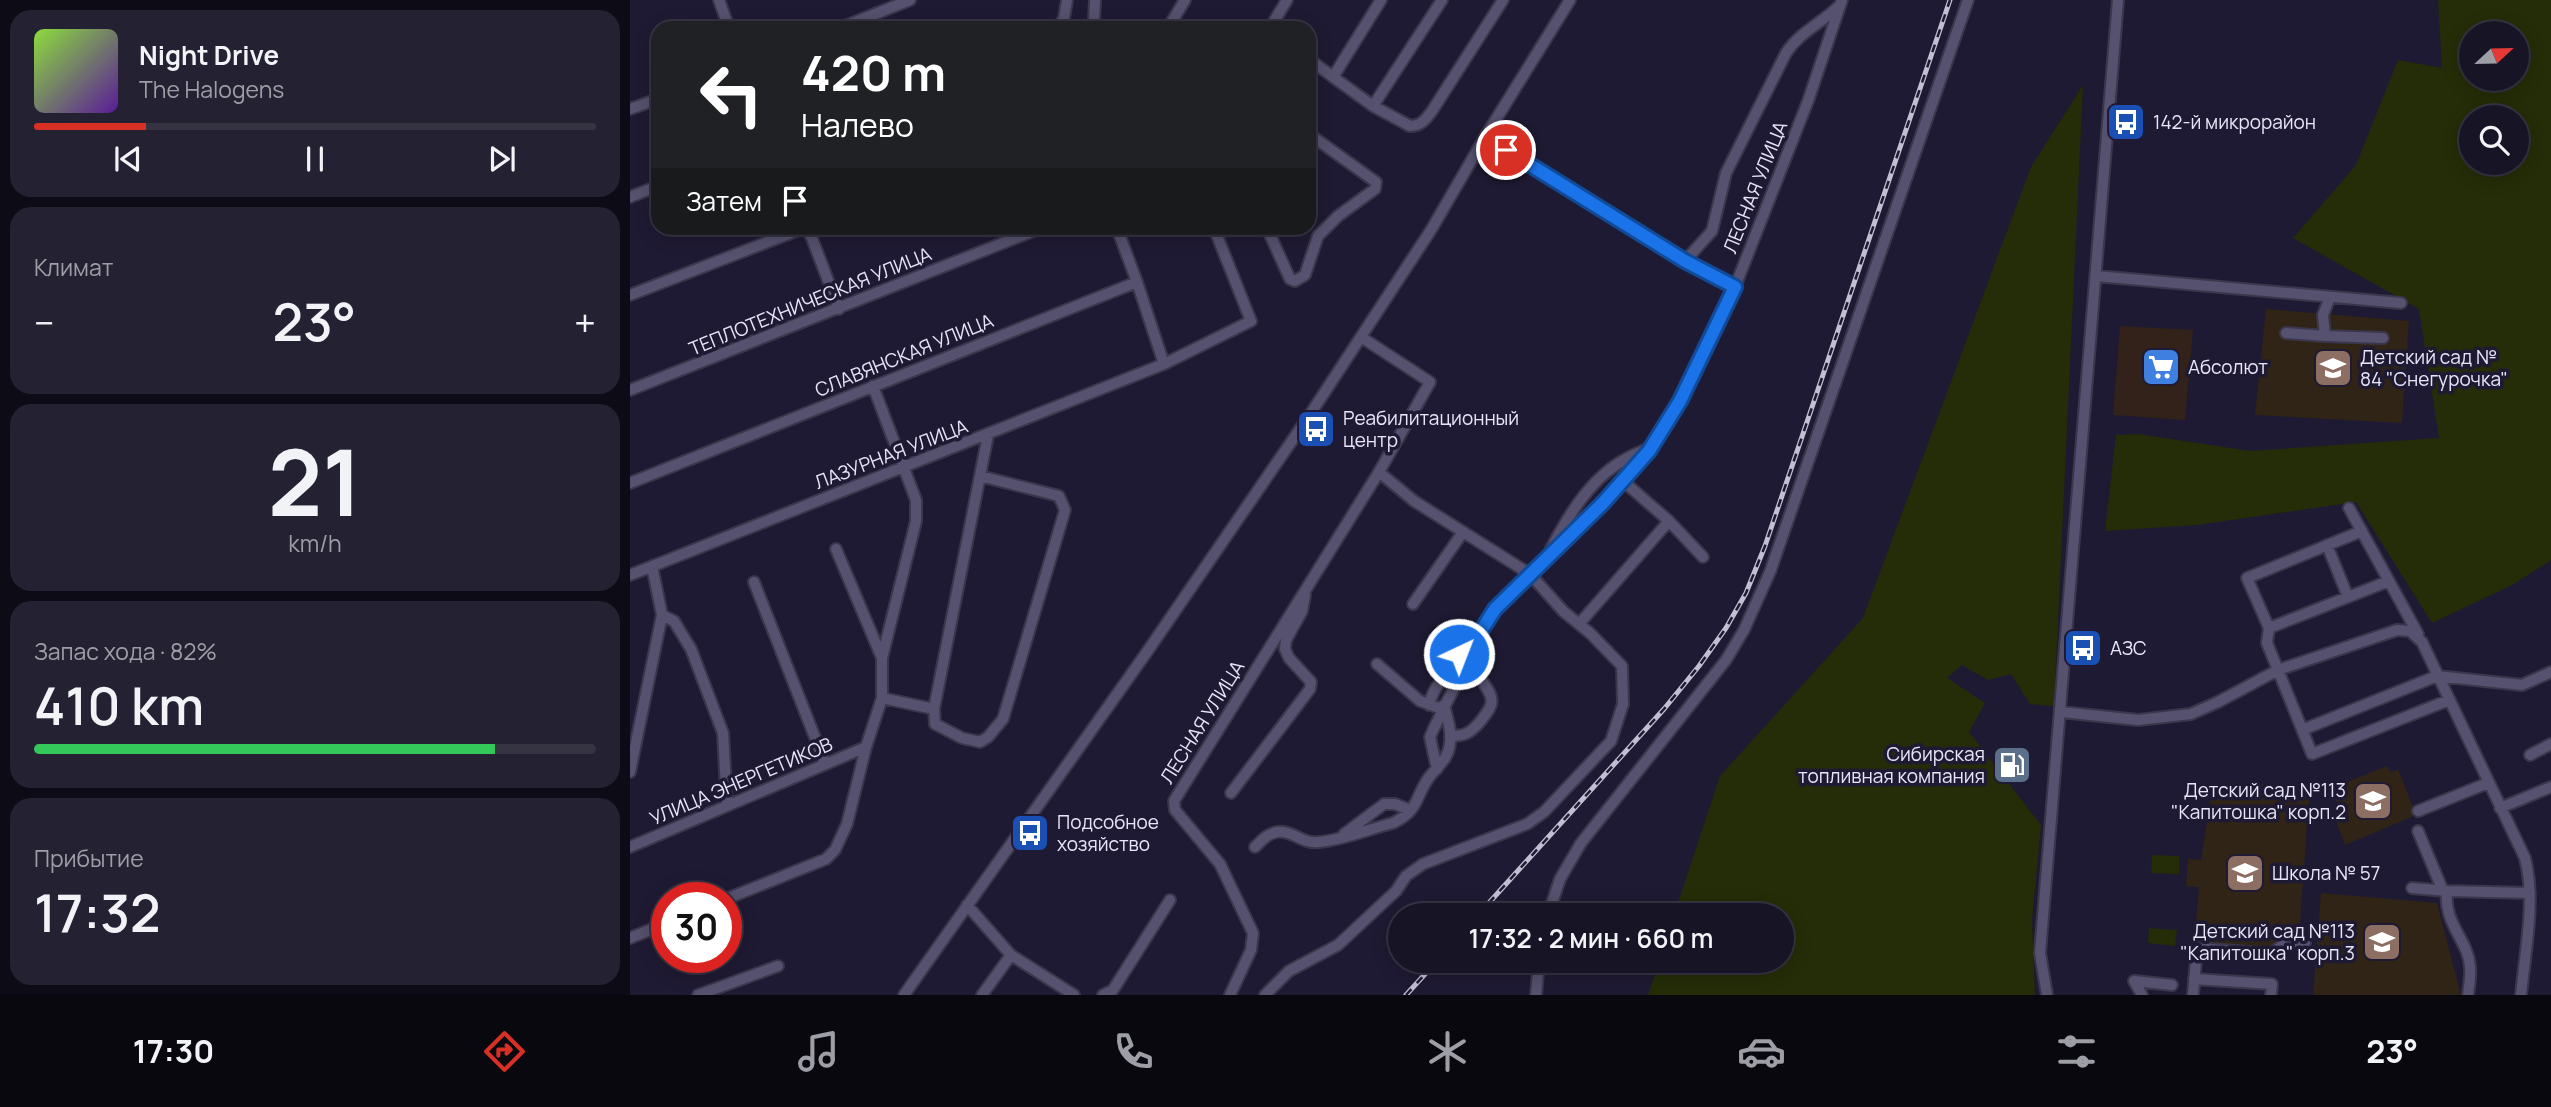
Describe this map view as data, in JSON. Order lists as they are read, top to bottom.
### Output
{
  "streets": {
    "street": [
      "ЛЕСНАЯ УЛИЦА",
      "ТЕПЛОТЕХНИЧЕСКАЯ УЛИЦА",
      "СЛАВЯНСКАЯ УЛИЦА",
      "ЛАЗУРНАЯ УЛИЦА",
      "УЛИЦА ЭНЕРГЕТИКОВ"
    ]
  },
  "places": {
    "bus stop": [
      "142-й микрорайон",
      "Реабилитационный центр",
      "АЗС",
      "Подсобное хозяйство"
    ],
    "supermarket": ["Абсолют"],
    "school or university": [
      "Детский сад № 84 \"Снегурочка\"",
      "Детский сад №113 \"Капитошка\" корп.2",
      "Школа № 57",
      "Детский сад №113 \"Капитошка\" корп.3"
    ],
    "fuel station": ["Сибирская топливная компания"]
  },
  "north": "right",
  "page": {
    "turn": ["420 m", "Налево"],
    "song": ["Night Drive", "The Halogens"],
    "then": "Затем",
    "tile": [
      "Климат",
      ["21", "km/h"],
      ["Запас хода · 82%", "410 km"],
      ["Прибытие", "17:32"]
    ],
    "heat": ["−", "23°", "+"],
    "limit": "30",
    "trip": "17:32 · 2 мин · 660 m",
    "tabs": ["17:30", "23°"]
  }
}
